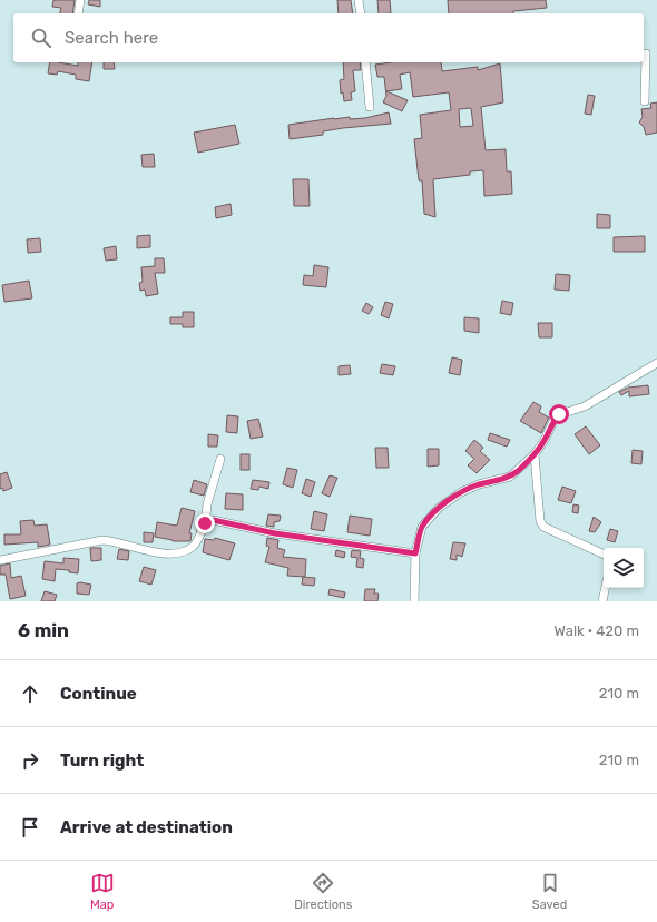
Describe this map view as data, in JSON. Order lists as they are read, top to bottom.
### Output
{
  "page": {
    "search": "Search here",
    "heading": ["6 min", "Walk · 420 m"],
    "list": [
      ["Continue", "210 m"],
      ["Turn right", "210 m"],
      "Arrive at destination"
    ],
    "nav": ["Map", "Directions", "Saved"]
  }
}
